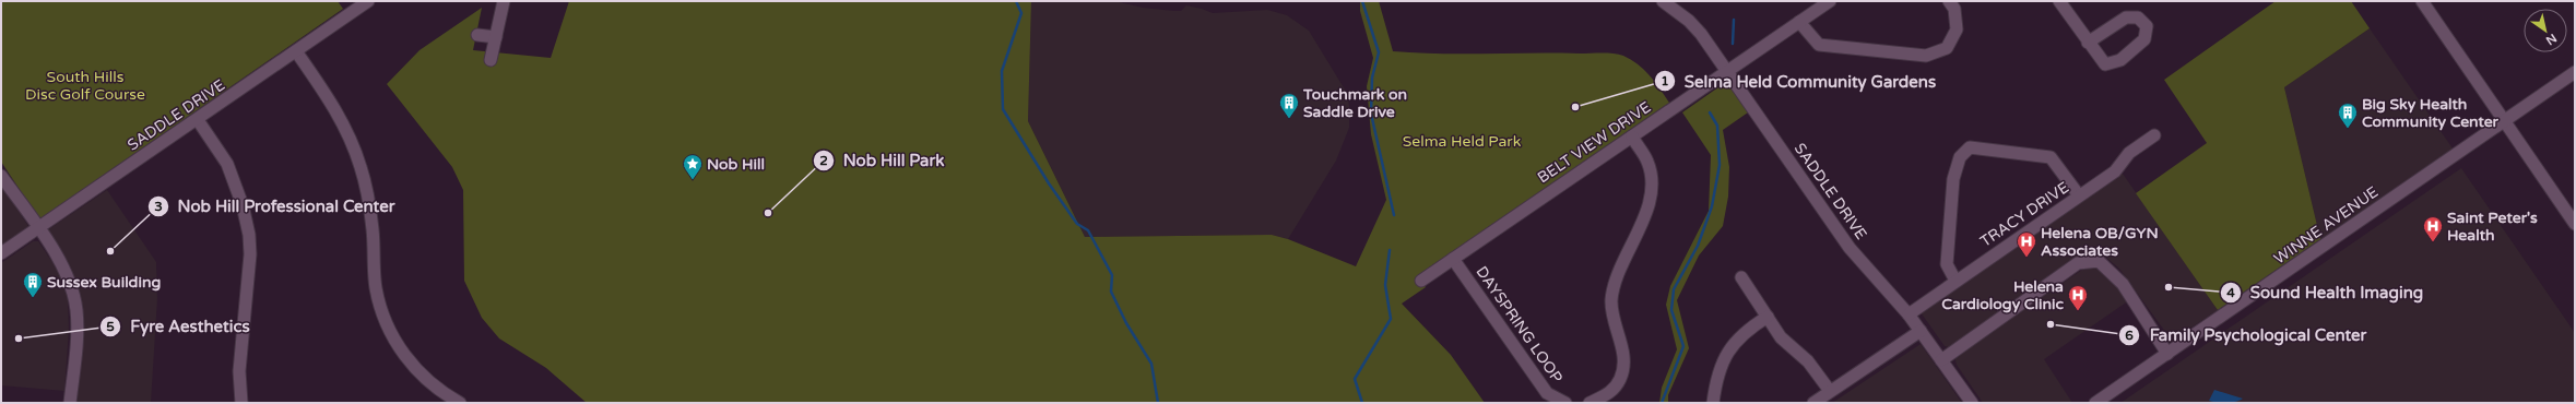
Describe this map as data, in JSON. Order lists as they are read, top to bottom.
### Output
{
  "streets": {
    "street": [
      "SADDLE DRIVE",
      "BELT VIEW DRIVE",
      "TRACY DRIVE",
      "WINNE AVENUE",
      "DAYSPRING LOOP"
    ]
  },
  "crossings": [
    ["SADDLE DRIVE", "BELT VIEW DRIVE"],
    ["SADDLE DRIVE", "TRACY DRIVE"],
    ["BELT VIEW DRIVE", "DAYSPRING LOOP"]
  ],
  "parks": ["South Hills Disc Golf Course", "Selma Held Park"],
  "places": {
    "other": [
      "Selma Held Community Gardens",
      "Nob Hill Park",
      "Nob Hill Professional Center",
      "Sound Health Imaging",
      "Family Psychological Center",
      "Fyre Aesthetics"
    ],
    "building": ["Touchmark on Saddle Drive", "Big Sky Health Community Center", "Sussex Building"],
    "place": ["Nob Hill"],
    "hospital": ["Saint Peter's Health", "Helena OB/GYN Associates", "Helena Cardiology Clinic"]
  },
  "north": "bottom right"
}
